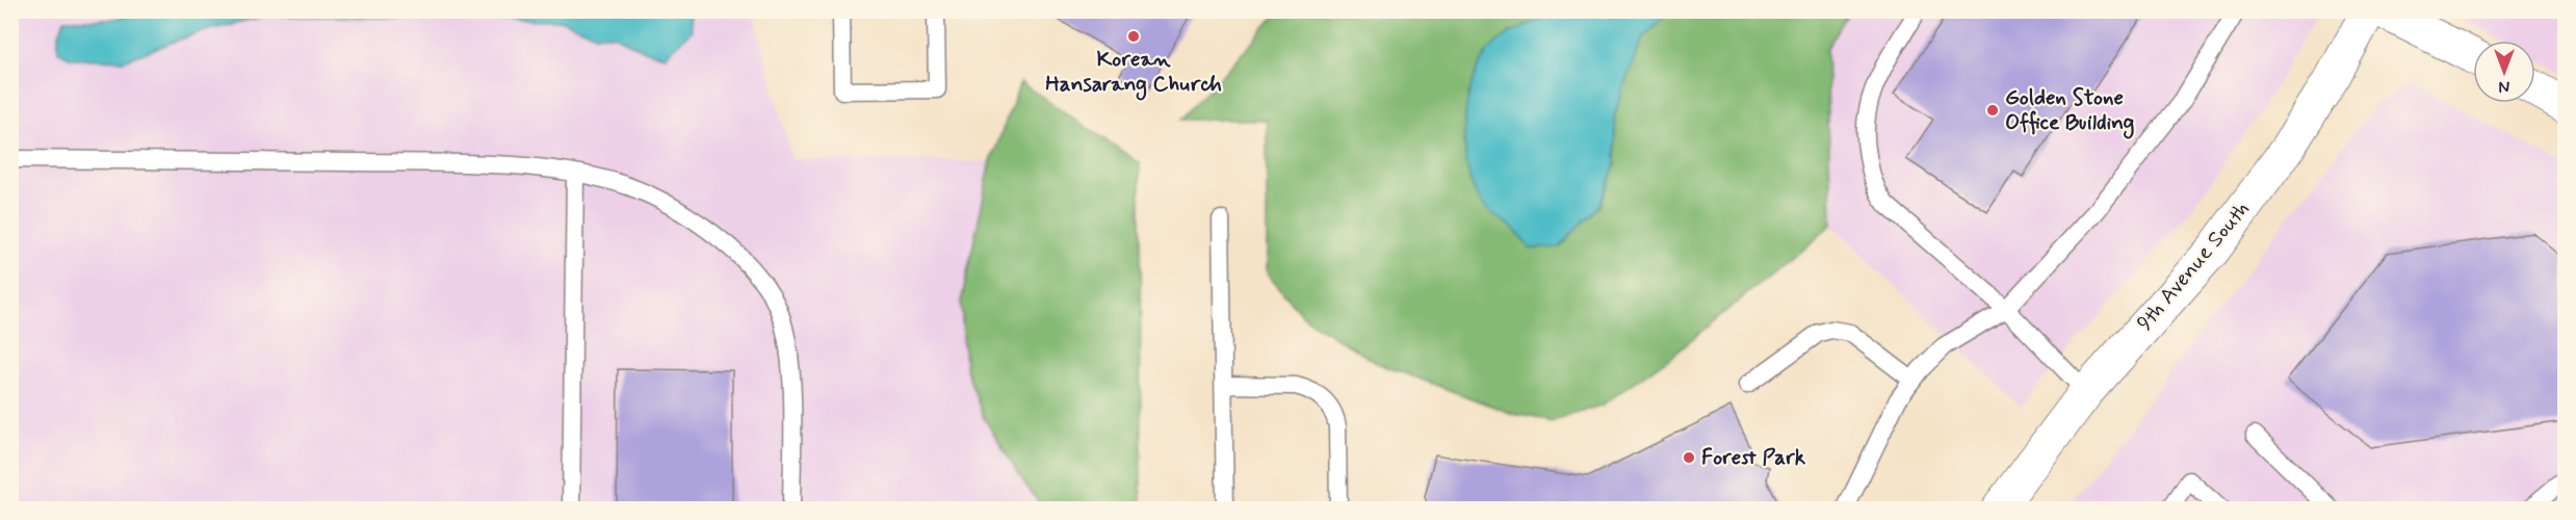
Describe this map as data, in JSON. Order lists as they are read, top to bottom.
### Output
{
  "streets": {
    "street": ["9th Avenue South"]
  },
  "places": ["Korean Hansarang Church", "Golden Stone Office Building", "Forest Park"],
  "north": "bottom"
}
